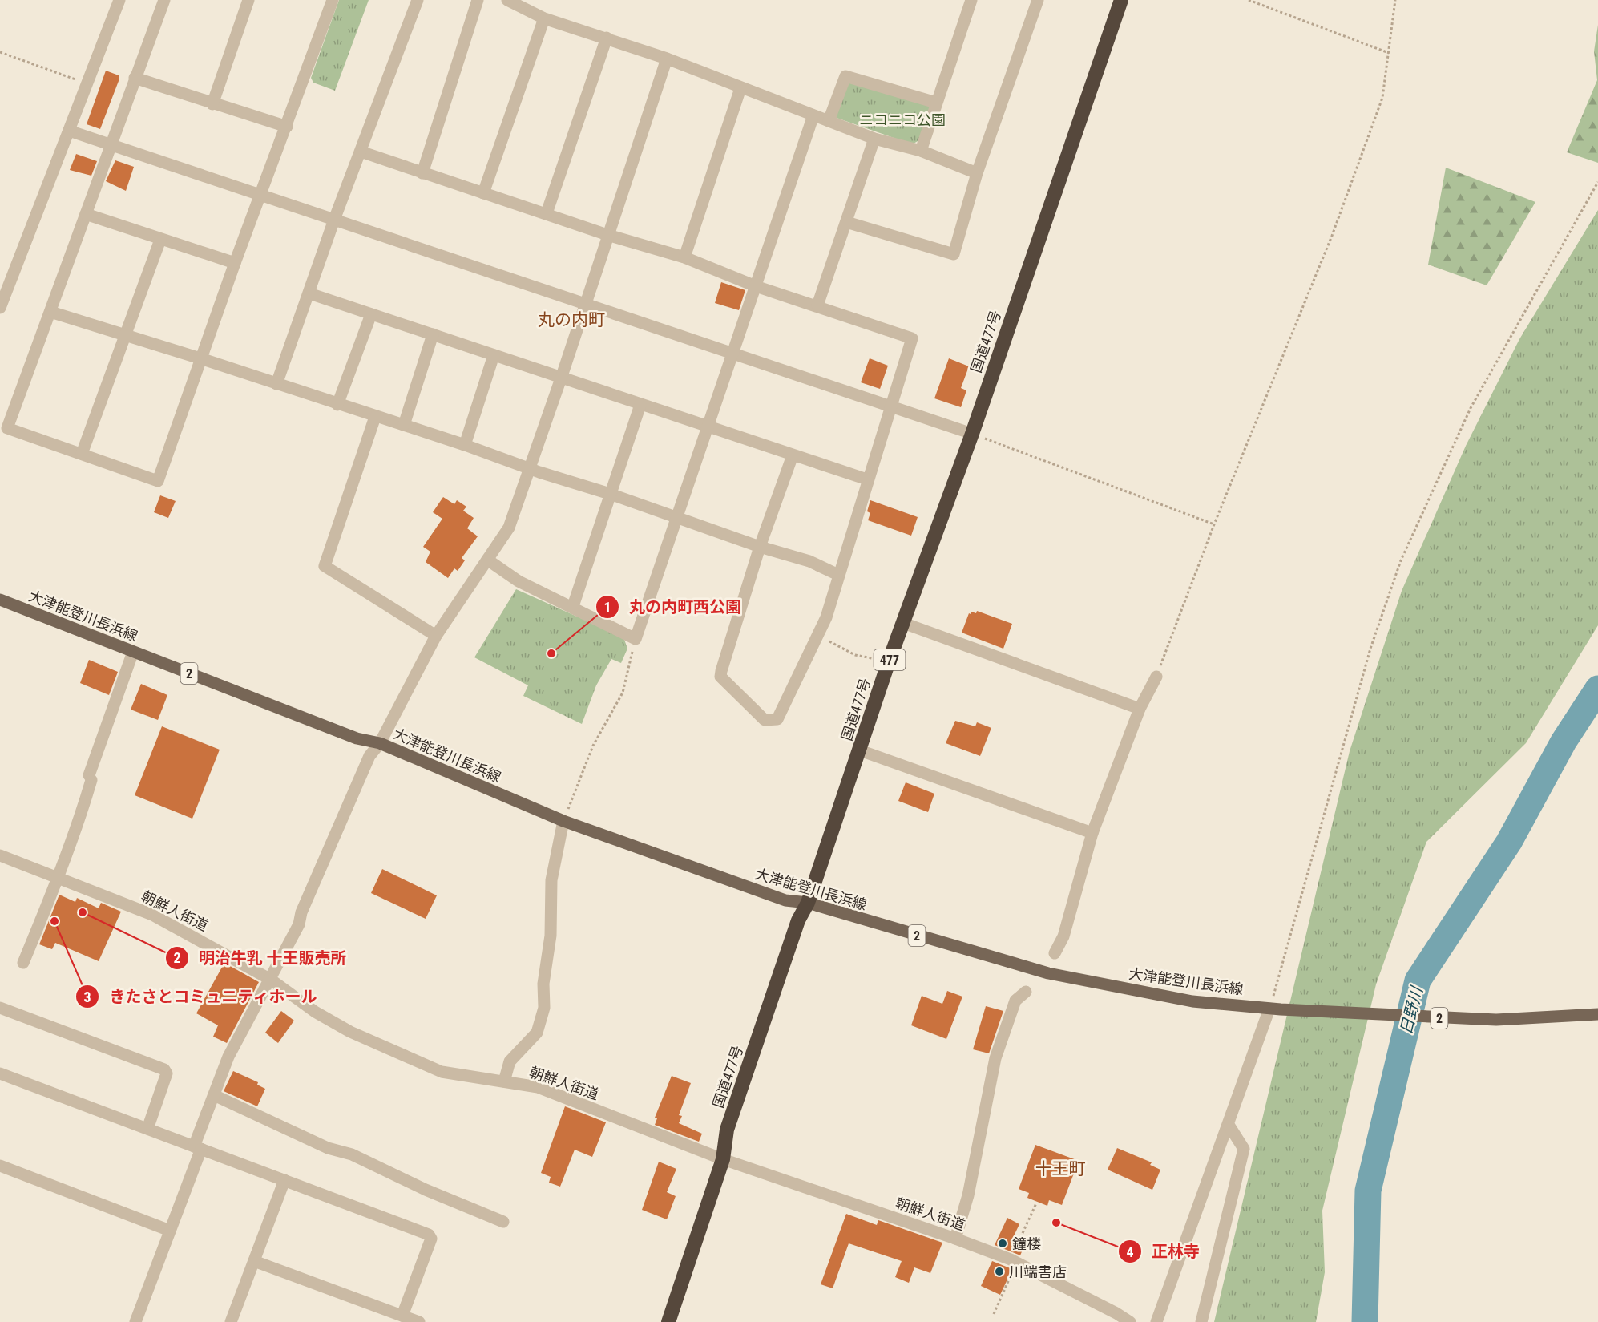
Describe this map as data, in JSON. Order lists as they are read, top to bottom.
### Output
{
  "streets": {
    "highway": ["国道477号", "477"],
    "main road": ["大津能登川長浜線", "2"],
    "street": ["朝鮮人街道"]
  },
  "crossings": [
    ["国道477号", "大津能登川長浜線"],
    ["国道477号", "朝鮮人街道"]
  ],
  "districts": ["丸の内町", "十王町"],
  "water": ["日野川"],
  "parks": ["ニコニコ公園"],
  "places": [
    "丸の内町西公園",
    "明治牛乳 十王販売所",
    "きたさとコミュニティホール",
    "正林寺",
    "鐘楼",
    "川端書店"
  ]
}
